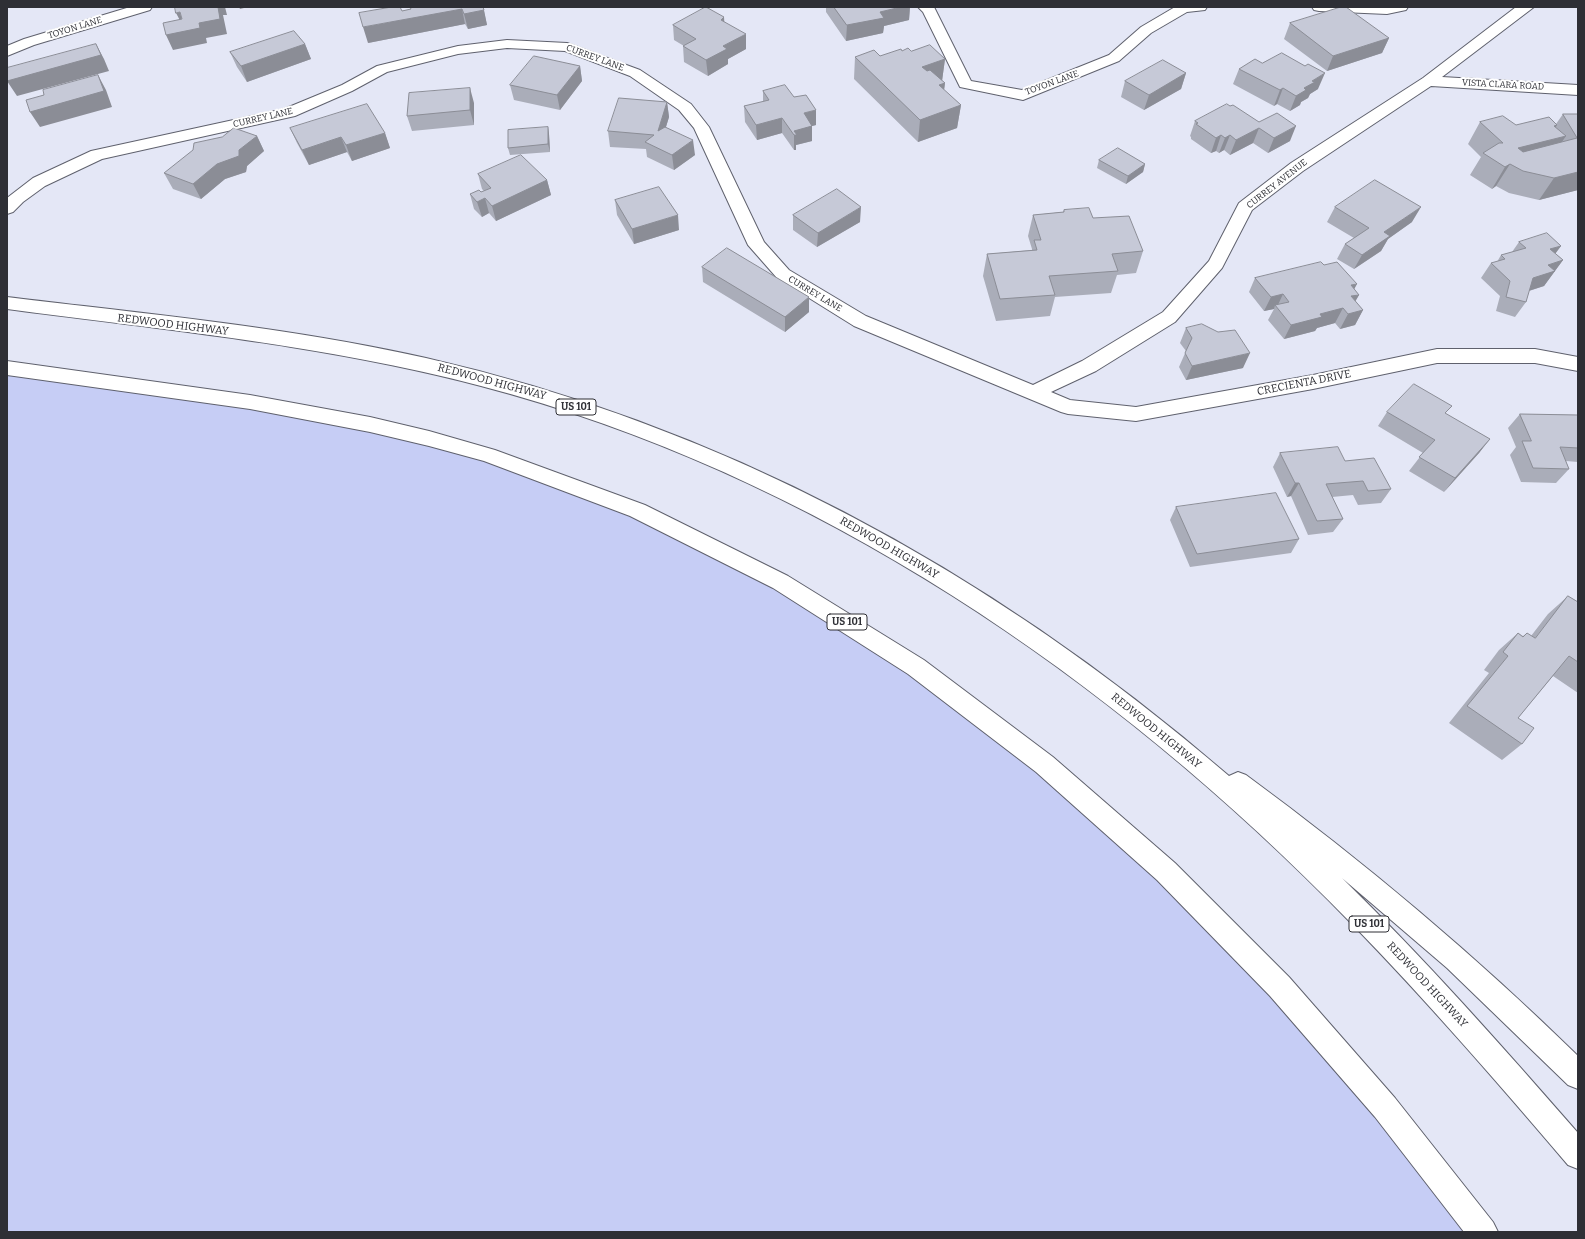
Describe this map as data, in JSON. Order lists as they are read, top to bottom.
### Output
{
  "streets": {
    "main road": [
      "TOYON LANE",
      "CURREY LANE",
      "VISTA CLARA ROAD",
      "CURREY AVENUE",
      "REDWOOD HIGHWAY",
      "CRECIENTA DRIVE",
      "US 101"
    ]
  },
  "crossings": [
    ["CURREY LANE", "CURREY AVENUE"],
    ["CURREY LANE", "CRECIENTA DRIVE"],
    ["VISTA CLARA ROAD", "CURREY AVENUE"],
    ["CURREY AVENUE", "CRECIENTA DRIVE"]
  ]
}
